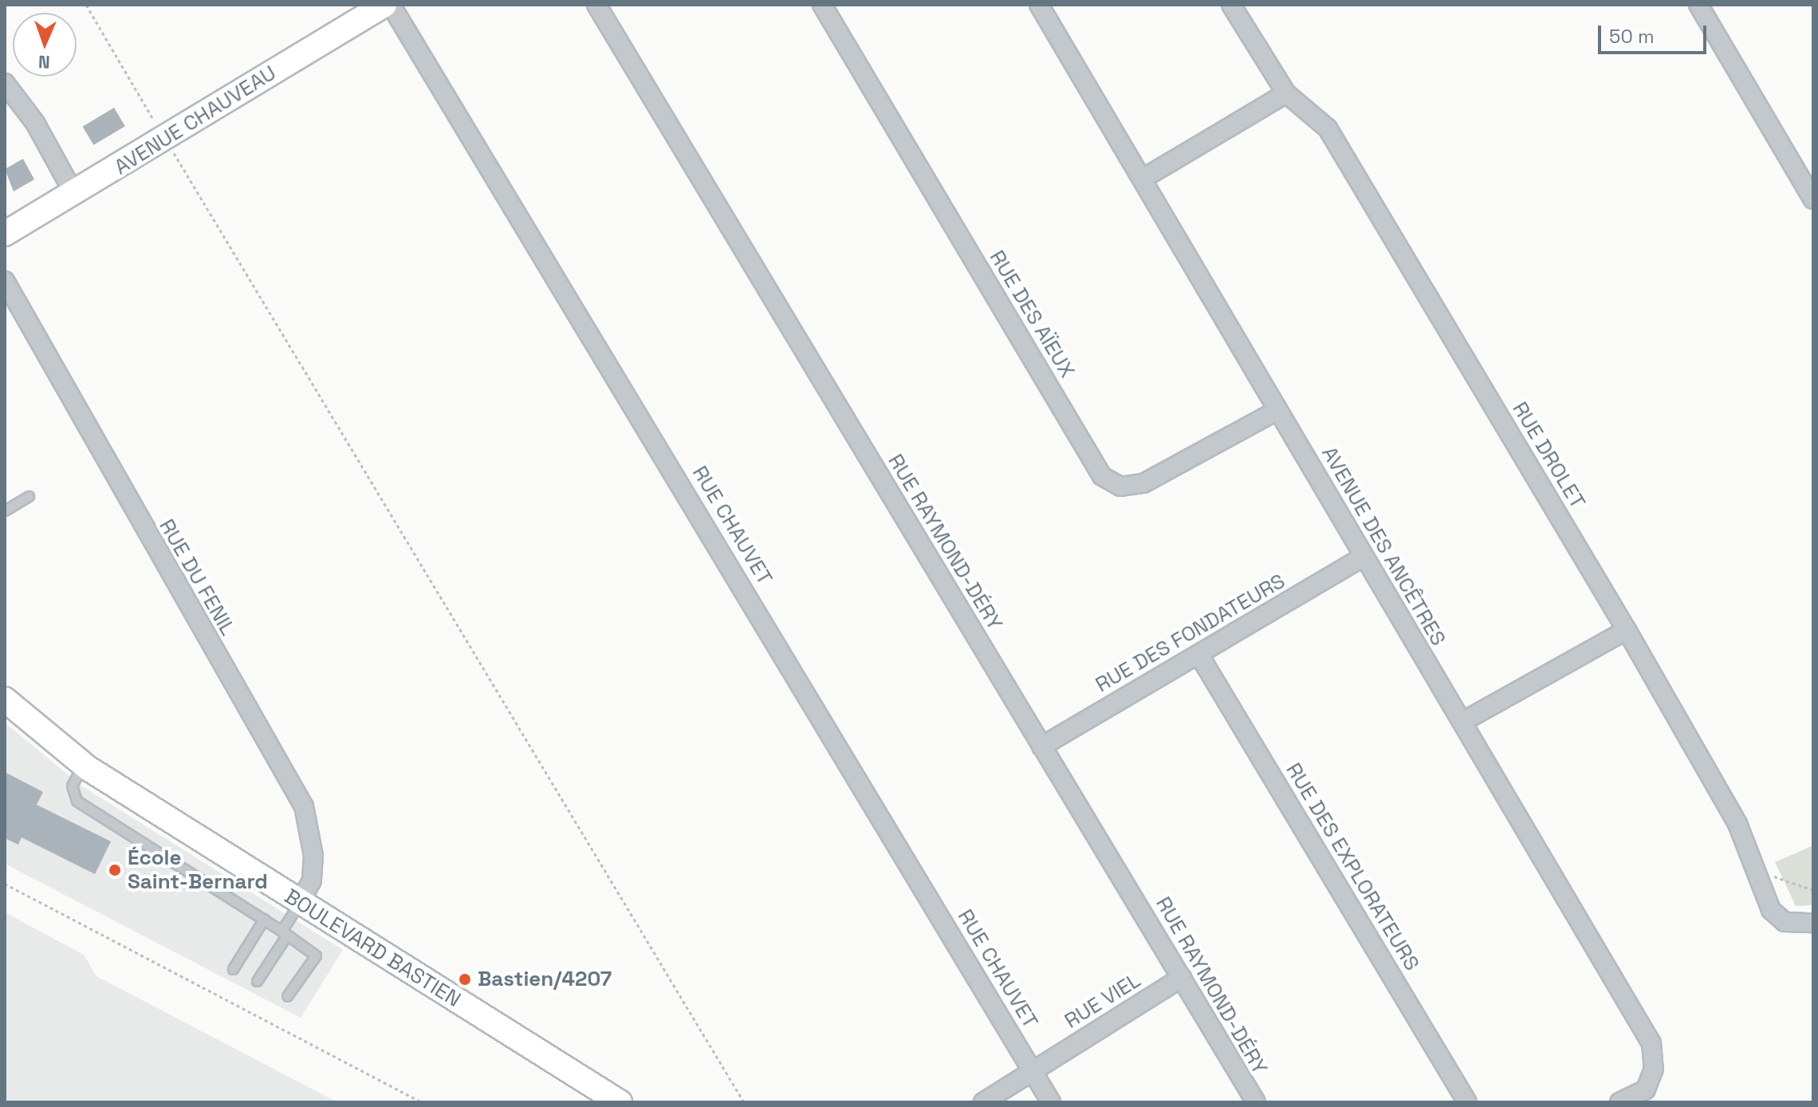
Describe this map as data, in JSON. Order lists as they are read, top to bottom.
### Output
{
  "streets": {
    "main road": ["AVENUE CHAUVEAU", "BOULEVARD BASTIEN"],
    "street": [
      "RUE DES AÏEUX",
      "RUE DROLET",
      "RUE CHAUVET",
      "RUE RAYMOND-DÉRY",
      "AVENUE DES ANCÊTRES",
      "RUE DU FENIL",
      "RUE DES FONDATEURS",
      "RUE DES EXPLORATEURS",
      "RUE VIEL"
    ]
  },
  "crossings": [
    ["RUE DES AÏEUX", "AVENUE DES ANCÊTRES"],
    ["RUE CHAUVET", "RUE VIEL"],
    ["RUE RAYMOND-DÉRY", "RUE DES FONDATEURS"],
    ["RUE RAYMOND-DÉRY", "RUE VIEL"],
    ["AVENUE DES ANCÊTRES", "RUE DES FONDATEURS"],
    ["RUE DU FENIL", "BOULEVARD BASTIEN"],
    ["RUE DES FONDATEURS", "RUE DES EXPLORATEURS"]
  ],
  "places": ["École Saint-Bernard", "Bastien/4207"],
  "scale_bar": "50 m",
  "north": "bottom"
}
